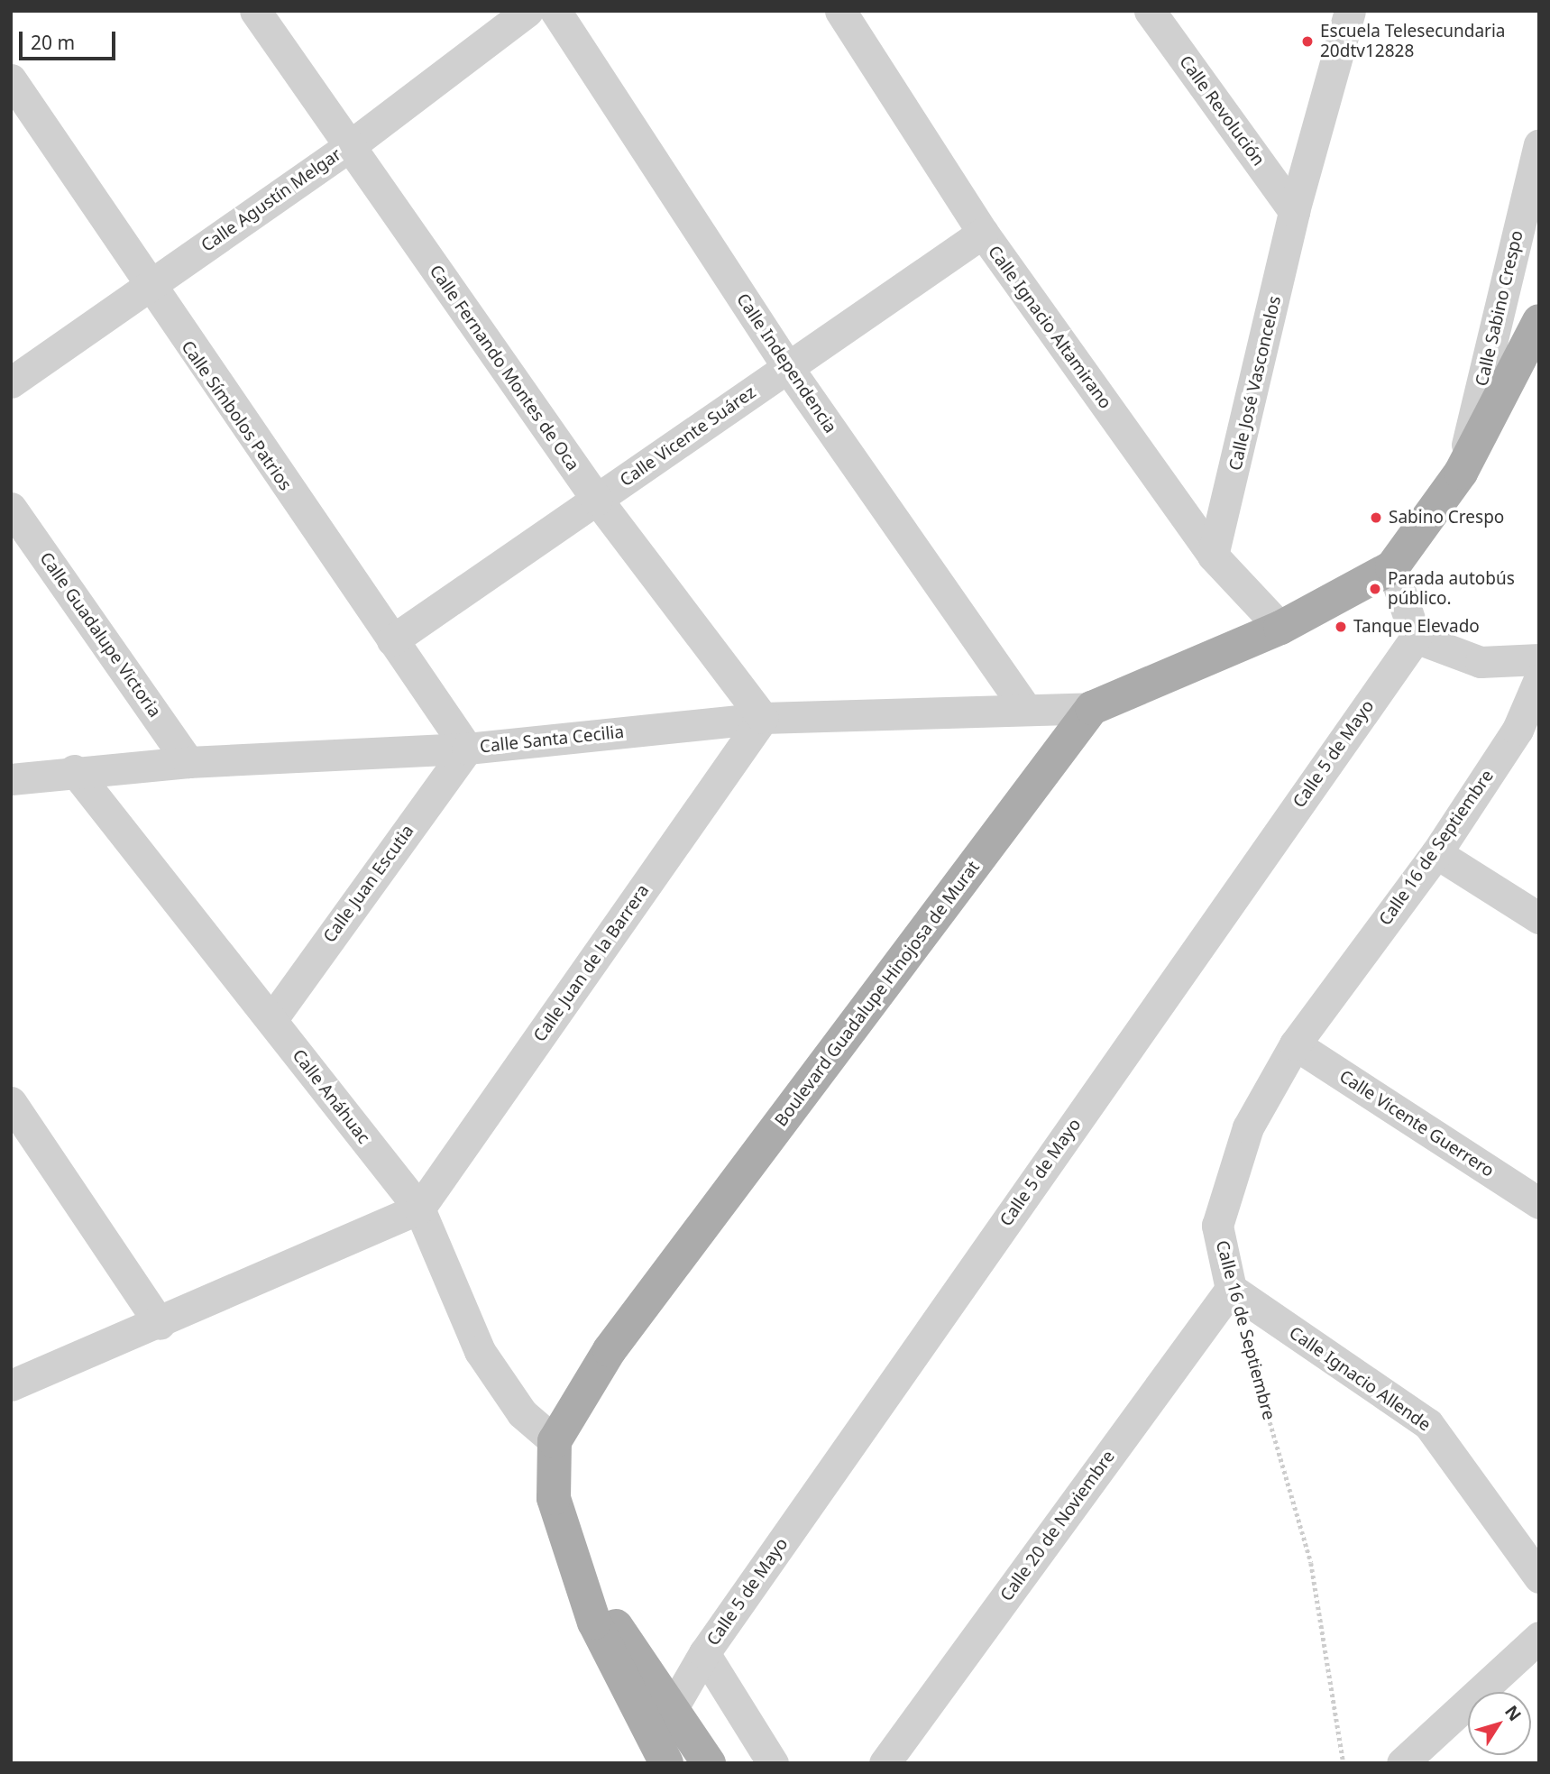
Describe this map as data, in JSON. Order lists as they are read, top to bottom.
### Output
{
  "streets": {
    "main road": ["Boulevard Guadalupe Hinojosa de Murat"],
    "street": [
      "Calle Revolución",
      "Calle Agustín Melgar",
      "Calle Sabino Crespo",
      "Calle Ignacio Altamirano",
      "Calle Independencia",
      "Calle Fernando Montes de Oca",
      "Calle José Vasconcelos",
      "Calle Símbolos Patrios",
      "Calle Vicente Suárez",
      "Calle Guadalupe Victoria",
      "Calle Santa Cecilia",
      "Calle 5 de Mayo",
      "Calle 16 de Septiembre",
      "Calle Juan Escutia",
      "Calle Juan de la Barrera",
      "Calle Anáhuac",
      "Calle Vicente Guerrero",
      "Calle Ignacio Allende",
      "Calle 20 de Noviembre"
    ]
  },
  "crossings": [
    ["Calle Revolución", "Calle José Vasconcelos"],
    ["Calle Agustín Melgar", "Calle Fernando Montes de Oca"],
    ["Calle Agustín Melgar", "Calle Símbolos Patrios"],
    ["Calle Ignacio Altamirano", "Calle José Vasconcelos"],
    ["Calle Ignacio Altamirano", "Calle Vicente Suárez"],
    ["Calle Independencia", "Calle Vicente Suárez"],
    ["Calle Independencia", "Calle Santa Cecilia"],
    ["Calle Fernando Montes de Oca", "Calle Vicente Suárez"],
    ["Calle Fernando Montes de Oca", "Calle Santa Cecilia"],
    ["Calle Fernando Montes de Oca", "Calle Juan de la Barrera"],
    ["Calle Símbolos Patrios", "Calle Vicente Suárez"],
    ["Calle Símbolos Patrios", "Calle Santa Cecilia"],
    ["Calle Símbolos Patrios", "Calle Juan Escutia"],
    ["Calle Guadalupe Victoria", "Calle Santa Cecilia"],
    ["Calle Santa Cecilia", "Calle Juan Escutia"],
    ["Calle Santa Cecilia", "Calle Juan de la Barrera"],
    ["Calle Santa Cecilia", "Boulevard Guadalupe Hinojosa de Murat"],
    ["Calle Santa Cecilia", "Calle Anáhuac"],
    ["Calle 16 de Septiembre", "Calle Vicente Guerrero"],
    ["Calle 16 de Septiembre", "Calle Ignacio Allende"],
    ["Calle 16 de Septiembre", "Calle 20 de Noviembre"],
    ["Calle Juan Escutia", "Calle Anáhuac"],
    ["Calle Juan de la Barrera", "Calle Anáhuac"],
    ["Boulevard Guadalupe Hinojosa de Murat", "Calle Anáhuac"],
    ["Calle Ignacio Allende", "Calle 20 de Noviembre"]
  ],
  "places": [
    "Escuela Telesecundaria 20dtv12828",
    "Sabino Crespo",
    "Parada autobús público.",
    "Tanque Elevado"
  ],
  "scale_bar": "20 m",
  "north": "top right"
}
